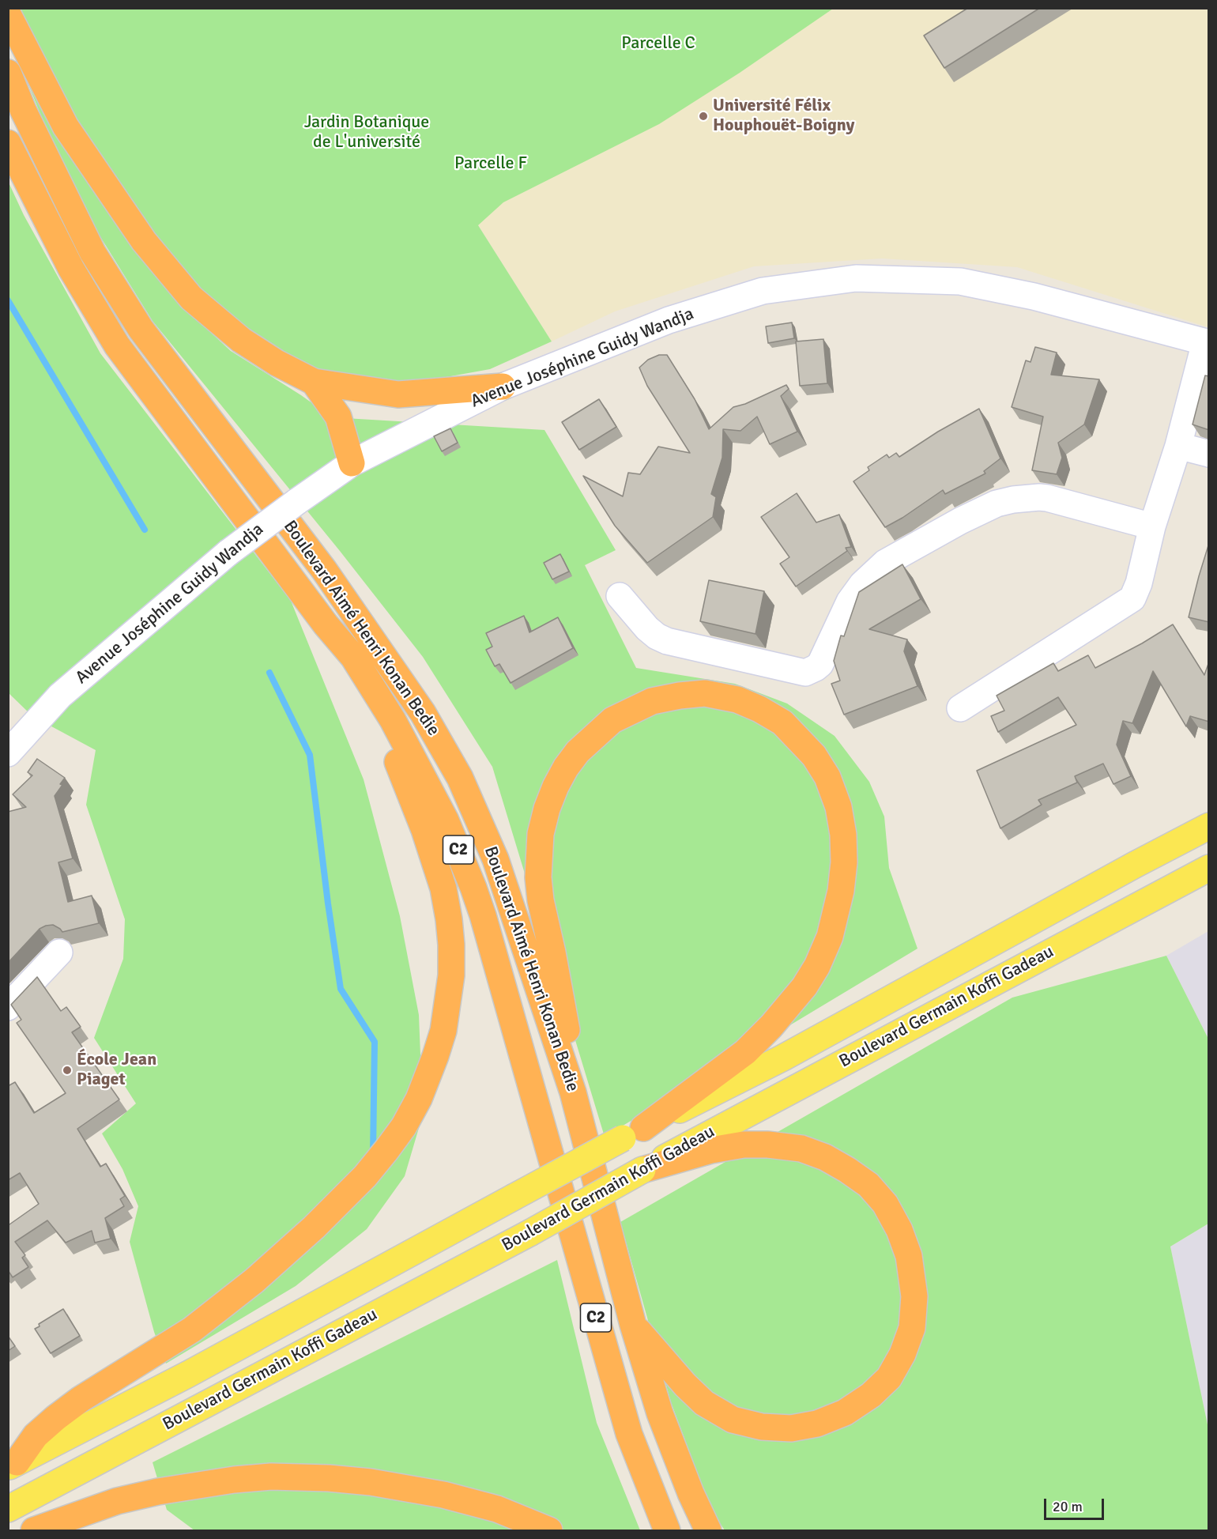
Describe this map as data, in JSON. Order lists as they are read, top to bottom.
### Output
{
  "streets": {
    "highway": ["Boulevard Aimé Henri Konan Bedie", "C2"],
    "main road": ["Boulevard Germain Koffi Gadeau"],
    "street": ["Avenue Joséphine Guidy Wandja"]
  },
  "parks": ["Parcelle C", "Jardin Botanique de L'université", "Parcelle F"],
  "places": ["Université Félix Houphouët-Boigny", "École Jean Piaget"],
  "scale_bar": "20 m"
}
